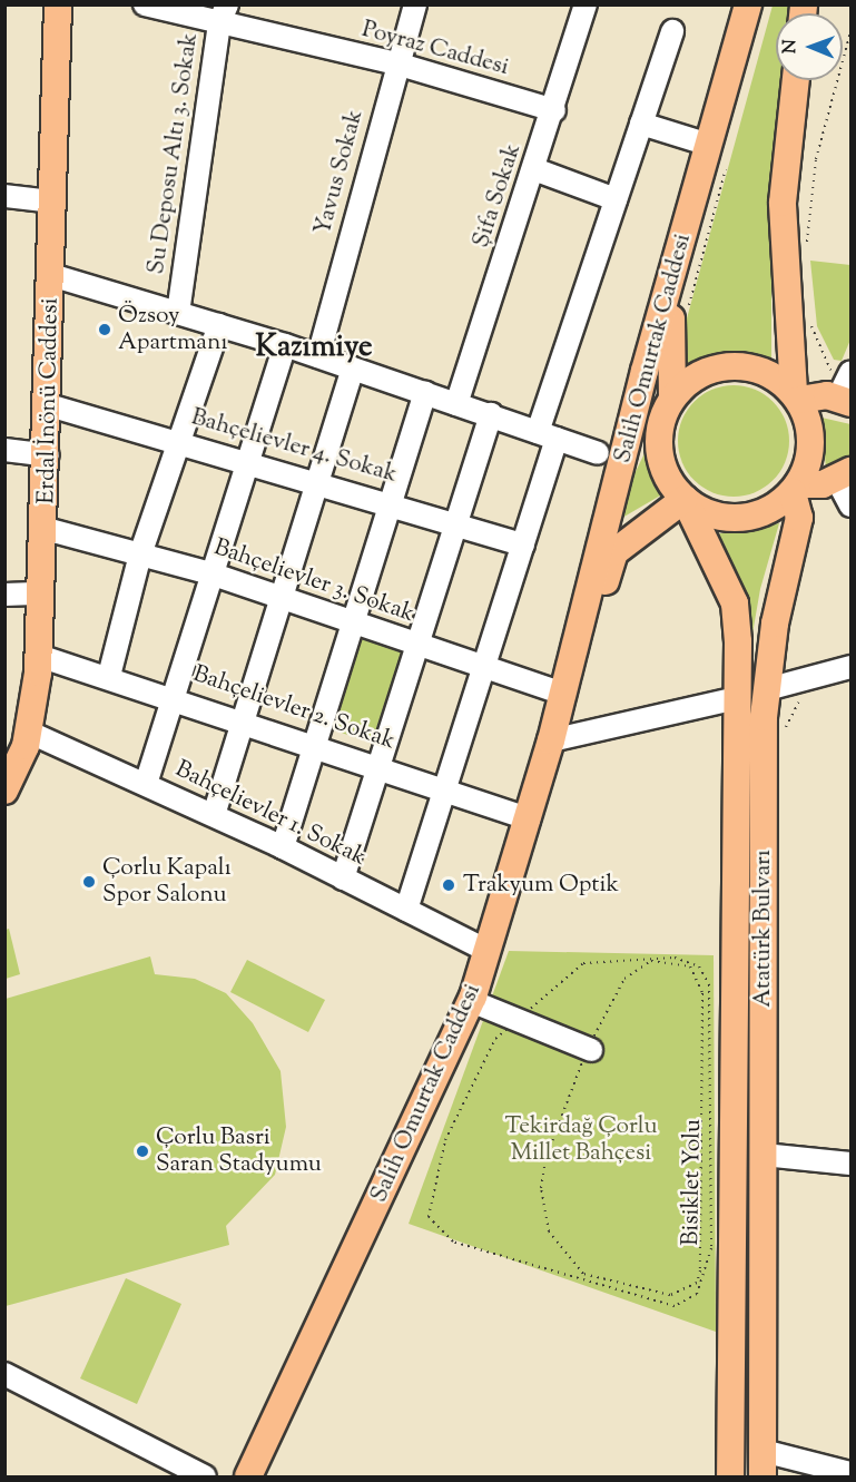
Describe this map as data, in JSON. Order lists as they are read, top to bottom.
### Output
{
  "streets": {
    "main road": ["Salih Omurtak Caddesi", "Erdal İnönü Caddesi", "Atatürk Bulvarı"],
    "street": [
      "Poyraz Caddesi",
      "Su Deposu Altı 3. Sokak",
      "Yavus Sokak",
      "Şifa Sokak",
      "Bahçelievler 4. Sokak",
      "Bahçelievler 3. Sokak",
      "Bahçelievler 2. Sokak",
      "Bahçelievler 1. Sokak"
    ],
    "path": ["Bisiklet Yolu"]
  },
  "crossings": [
    ["Poyraz Caddesi", "Su Deposu Altı 3. Sokak"],
    ["Poyraz Caddesi", "Yavus Sokak"],
    ["Poyraz Caddesi", "Şifa Sokak"],
    ["Salih Omurtak Caddesi", "Bahçelievler 3. Sokak"],
    ["Salih Omurtak Caddesi", "Bahçelievler 2. Sokak"],
    ["Salih Omurtak Caddesi", "Bahçelievler 1. Sokak"],
    ["Salih Omurtak Caddesi", "Atatürk Bulvarı"],
    ["Erdal İnönü Caddesi", "Bahçelievler 4. Sokak"],
    ["Erdal İnönü Caddesi", "Bahçelievler 3. Sokak"],
    ["Erdal İnönü Caddesi", "Bahçelievler 2. Sokak"],
    ["Erdal İnönü Caddesi", "Bahçelievler 1. Sokak"]
  ],
  "districts": ["Kazımiye"],
  "parks": ["Tekirdağ Çorlu Millet Bahçesi"],
  "places": [
    "Özsoy Apartmanı",
    "Çorlu Kapalı Spor Salonu",
    "Trakyum Optik",
    "Çorlu Basri Saran Stadyumu"
  ],
  "north": "left"
}
